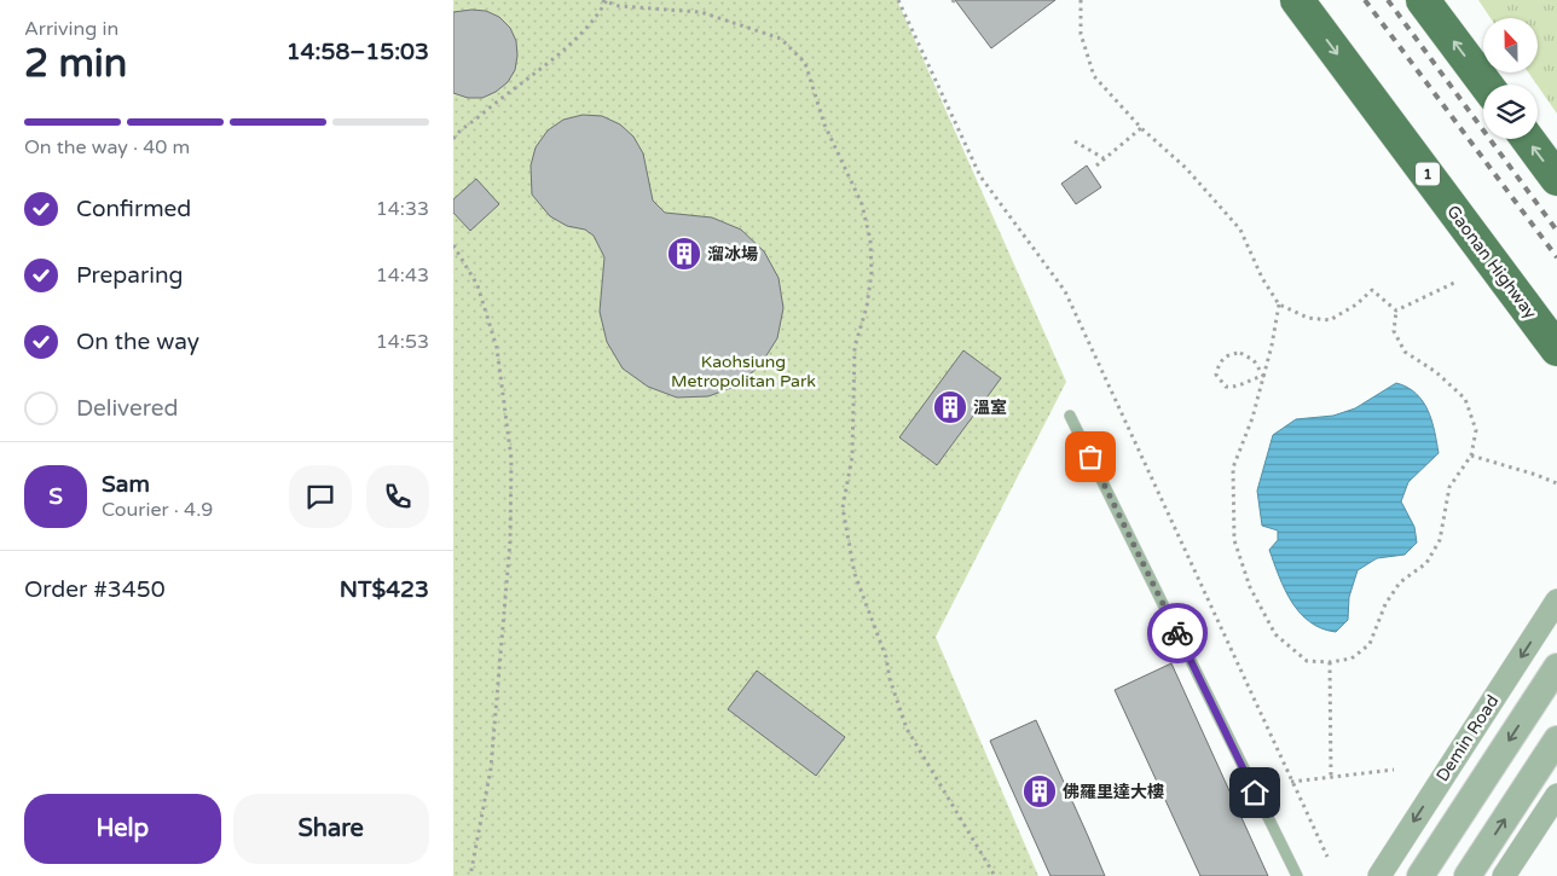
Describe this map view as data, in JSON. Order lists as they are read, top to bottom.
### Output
{
  "streets": {
    "main road": ["1", "Gaonan Highway"],
    "street": ["Demin Road"]
  },
  "parks": ["Kaohsiung Metropolitan Park"],
  "places": {
    "building": ["溜冰場", "溫室", "佛羅里達大樓"]
  },
  "north": "top",
  "page": {
    "heading": ["2 min", "Arriving in", "14:58–15:03"],
    "panel": [
      "Sam",
      "Courier · 4.9",
      "Order #3450",
      "NT$423"
    ],
    "bar": "On the way · 40 m",
    "list": [
      ["Confirmed", "14:33"],
      ["Preparing", "14:43"],
      ["On the way", "14:53"],
      "Delivered"
    ],
    "round": "S",
    "buttons": ["Help", "Share"]
  }
}
